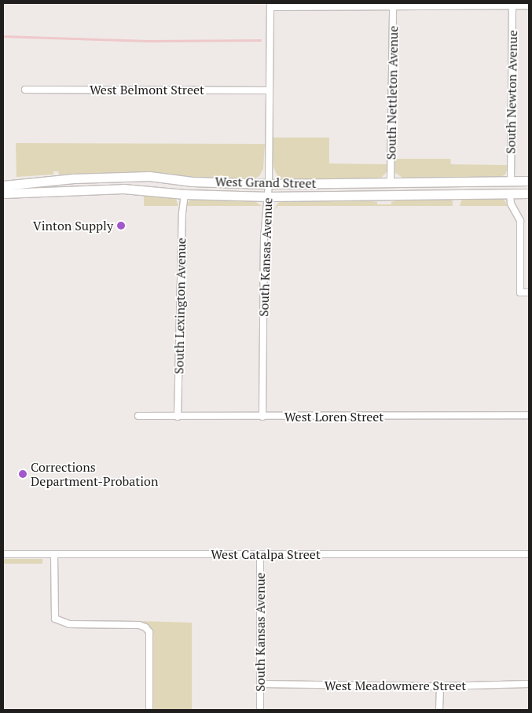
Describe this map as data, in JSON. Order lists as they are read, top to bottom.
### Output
{
  "streets": {
    "main road": ["West Grand Street"],
    "street": [
      "West Belmont Street",
      "South Newton Avenue",
      "South Nettleton Avenue",
      "South Kansas Avenue",
      "South Lexington Avenue",
      "West Loren Street",
      "West Catalpa Street",
      "West Meadowmere Street"
    ]
  },
  "crossings": [
    ["West Belmont Street", "South Kansas Avenue"],
    ["South Newton Avenue", "West Grand Street"],
    ["South Nettleton Avenue", "West Grand Street"],
    ["West Grand Street", "South Kansas Avenue"],
    ["West Grand Street", "South Lexington Avenue"],
    ["South Kansas Avenue", "West Loren Street"],
    ["South Kansas Avenue", "West Catalpa Street"],
    ["South Kansas Avenue", "West Meadowmere Street"],
    ["South Lexington Avenue", "West Loren Street"]
  ],
  "places": ["Vinton Supply", "Corrections Department-Probation"]
}
